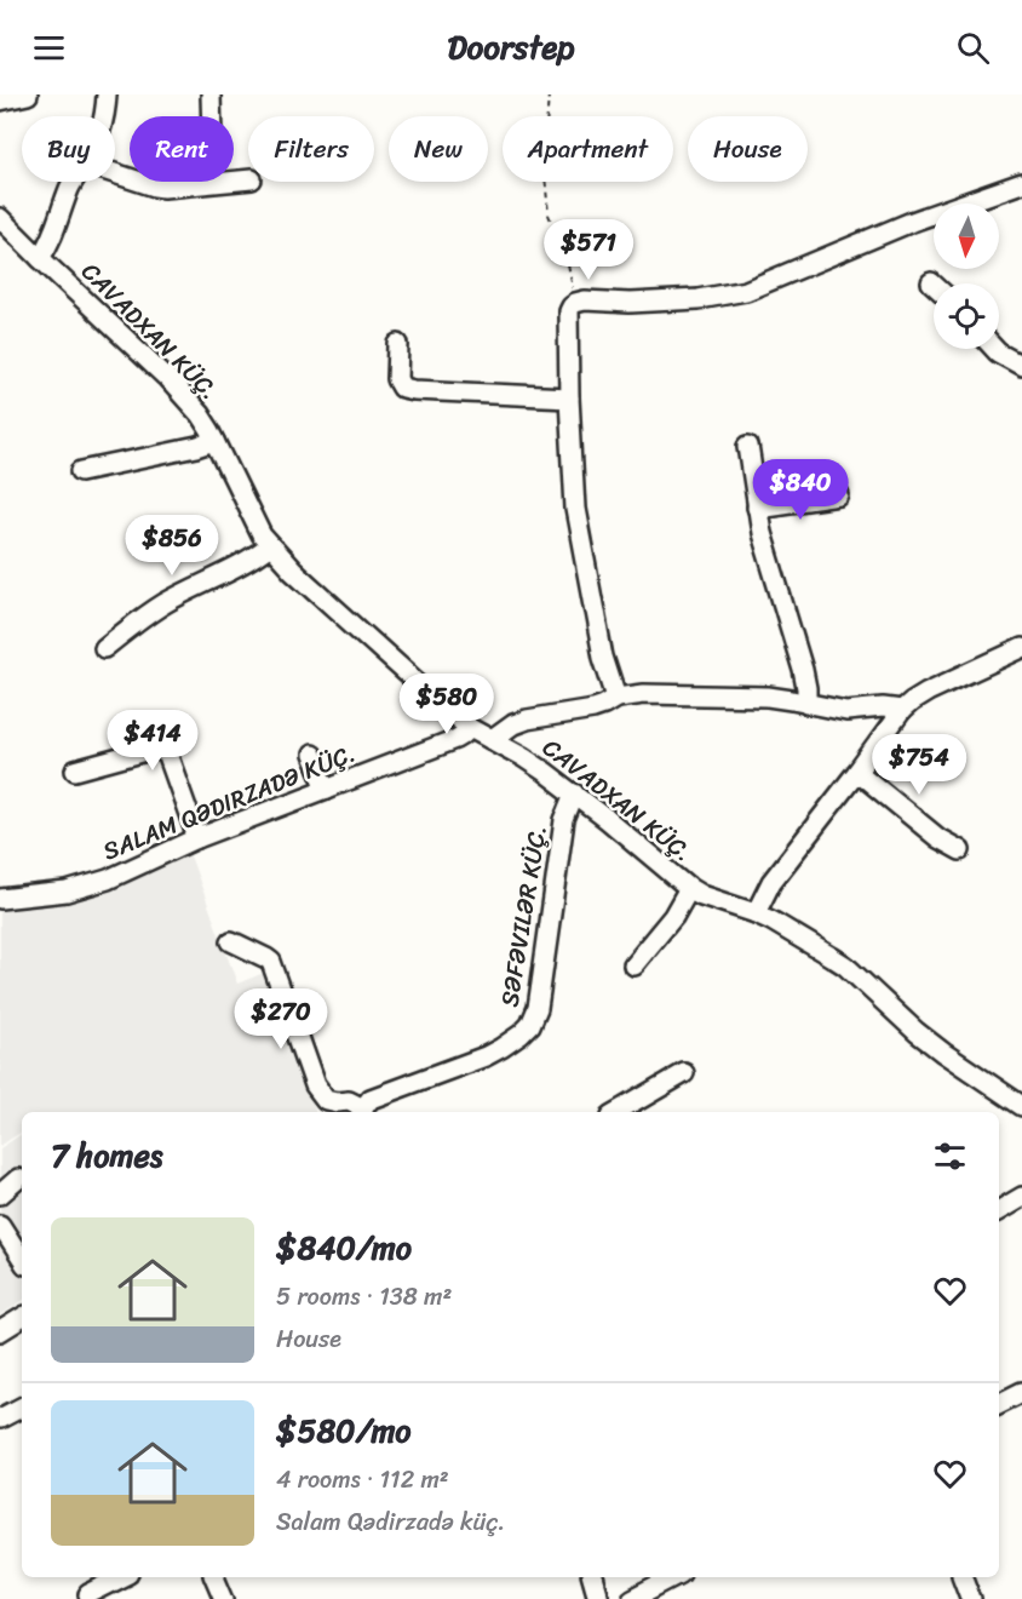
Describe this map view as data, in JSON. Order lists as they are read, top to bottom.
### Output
{
  "streets": {
    "street": ["CAVADXAN KÜÇ.", "SALAM QƏDIRZADƏ KÜÇ.", "SƏFƏVILƏR KÜÇ."]
  },
  "crossings": [
    ["CAVADXAN KÜÇ.", "SALAM QƏDIRZADƏ KÜÇ."],
    ["CAVADXAN KÜÇ.", "SƏFƏVILƏR KÜÇ."]
  ],
  "north": "bottom",
  "page": {
    "header": "Doorstep",
    "chip": [
      "Buy",
      "Rent",
      "Filters",
      "New",
      "Apartment",
      "House"
    ],
    "price": [
      "$571",
      "$840",
      "$856",
      "$580",
      "$414",
      "$754",
      "$270"
    ],
    "heading": "7 homes",
    "list": [
      {
        "name": "$840/mo",
        "note": "5 rooms · 138 m² · House"
      },
      {
        "name": "$580/mo",
        "note": "4 rooms · 112 m² · Salam Qədirzadə küç."
      }
    ]
  }
}
